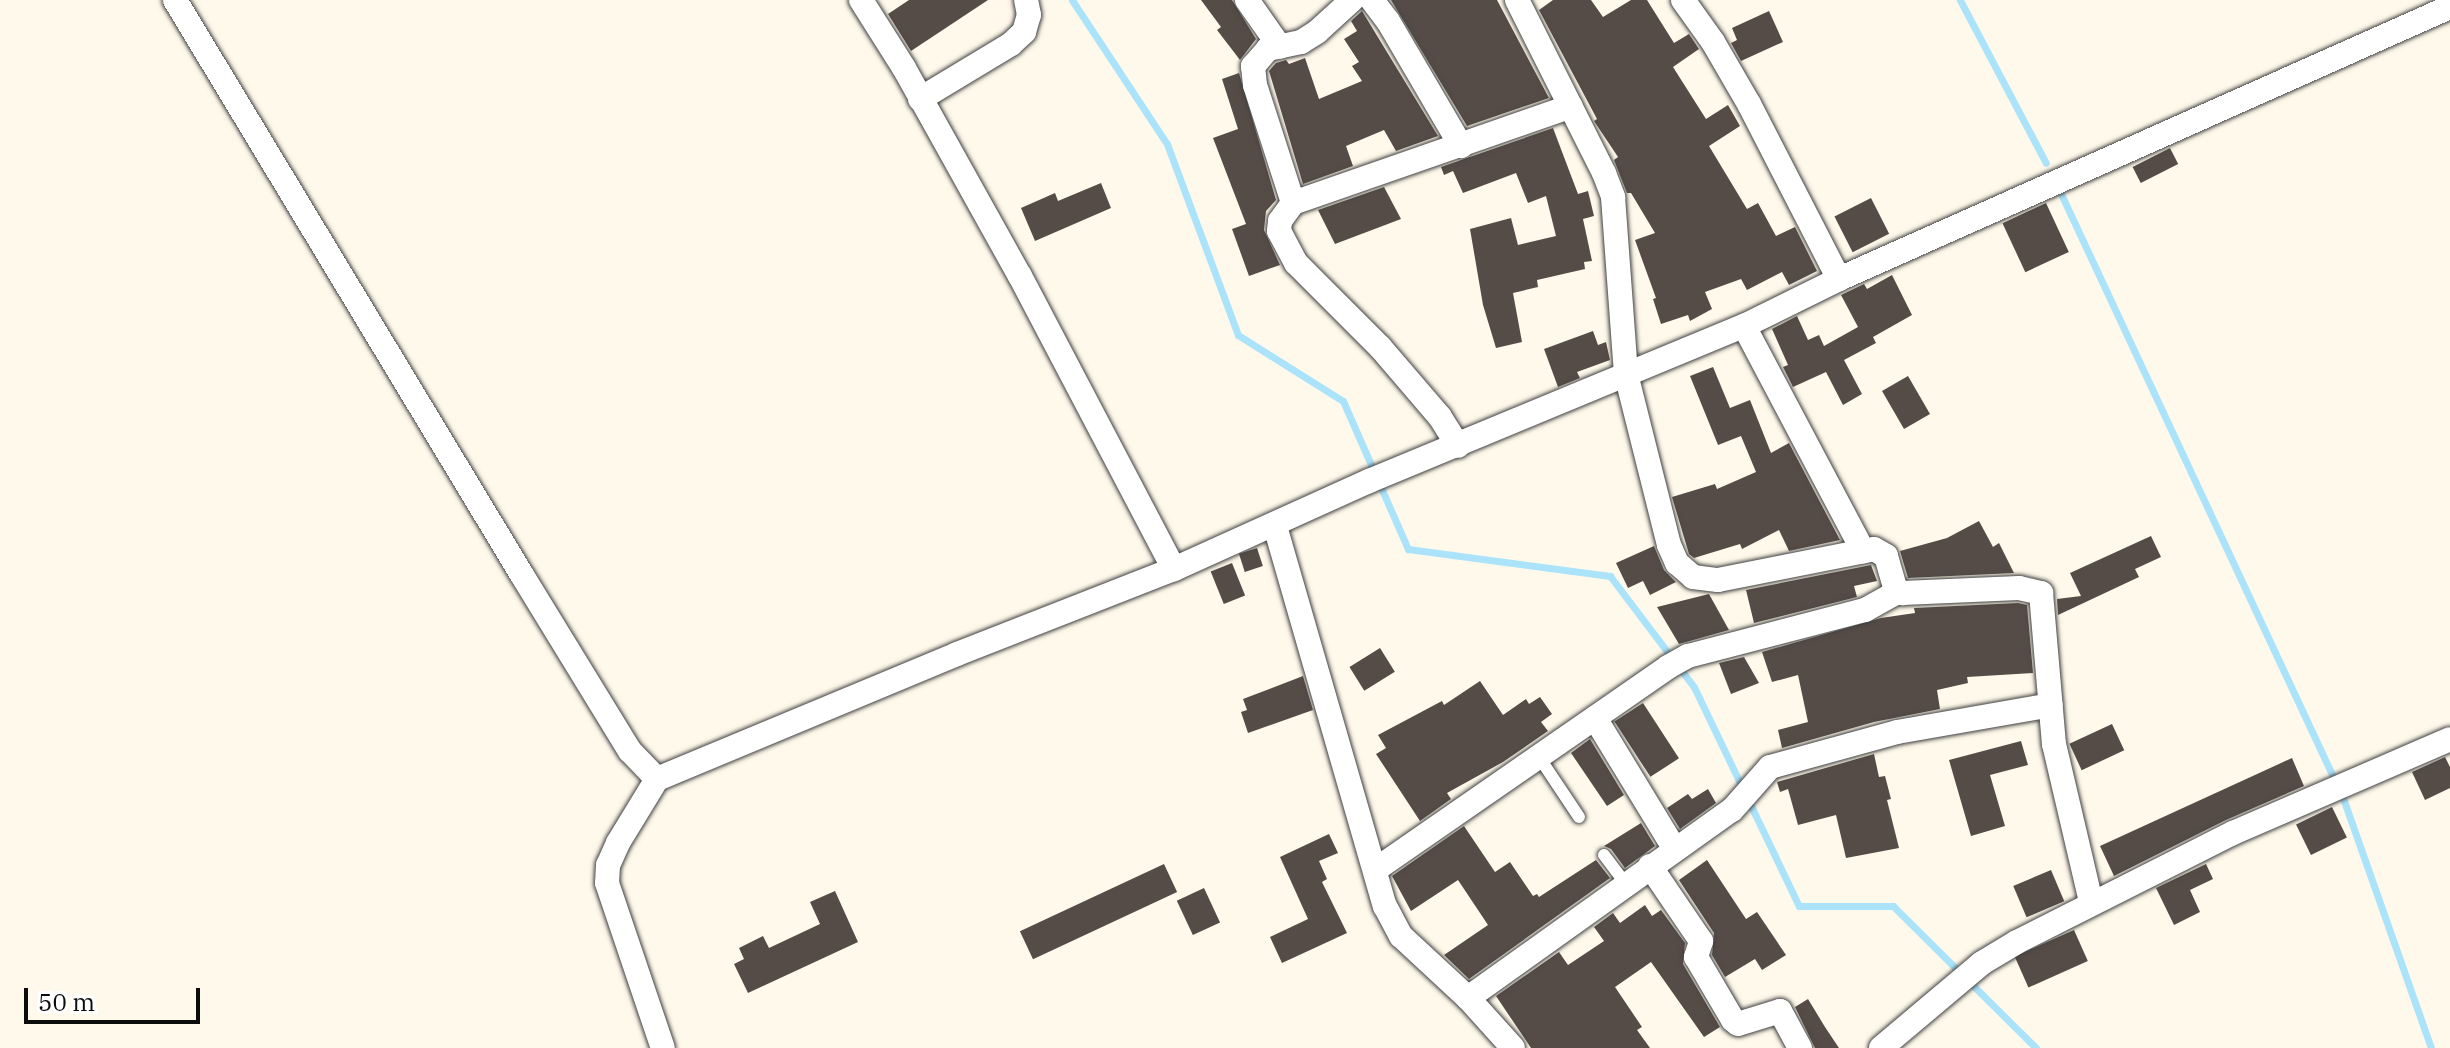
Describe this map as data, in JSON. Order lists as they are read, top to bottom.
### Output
{
  "scale_bar": "50 m"
}
